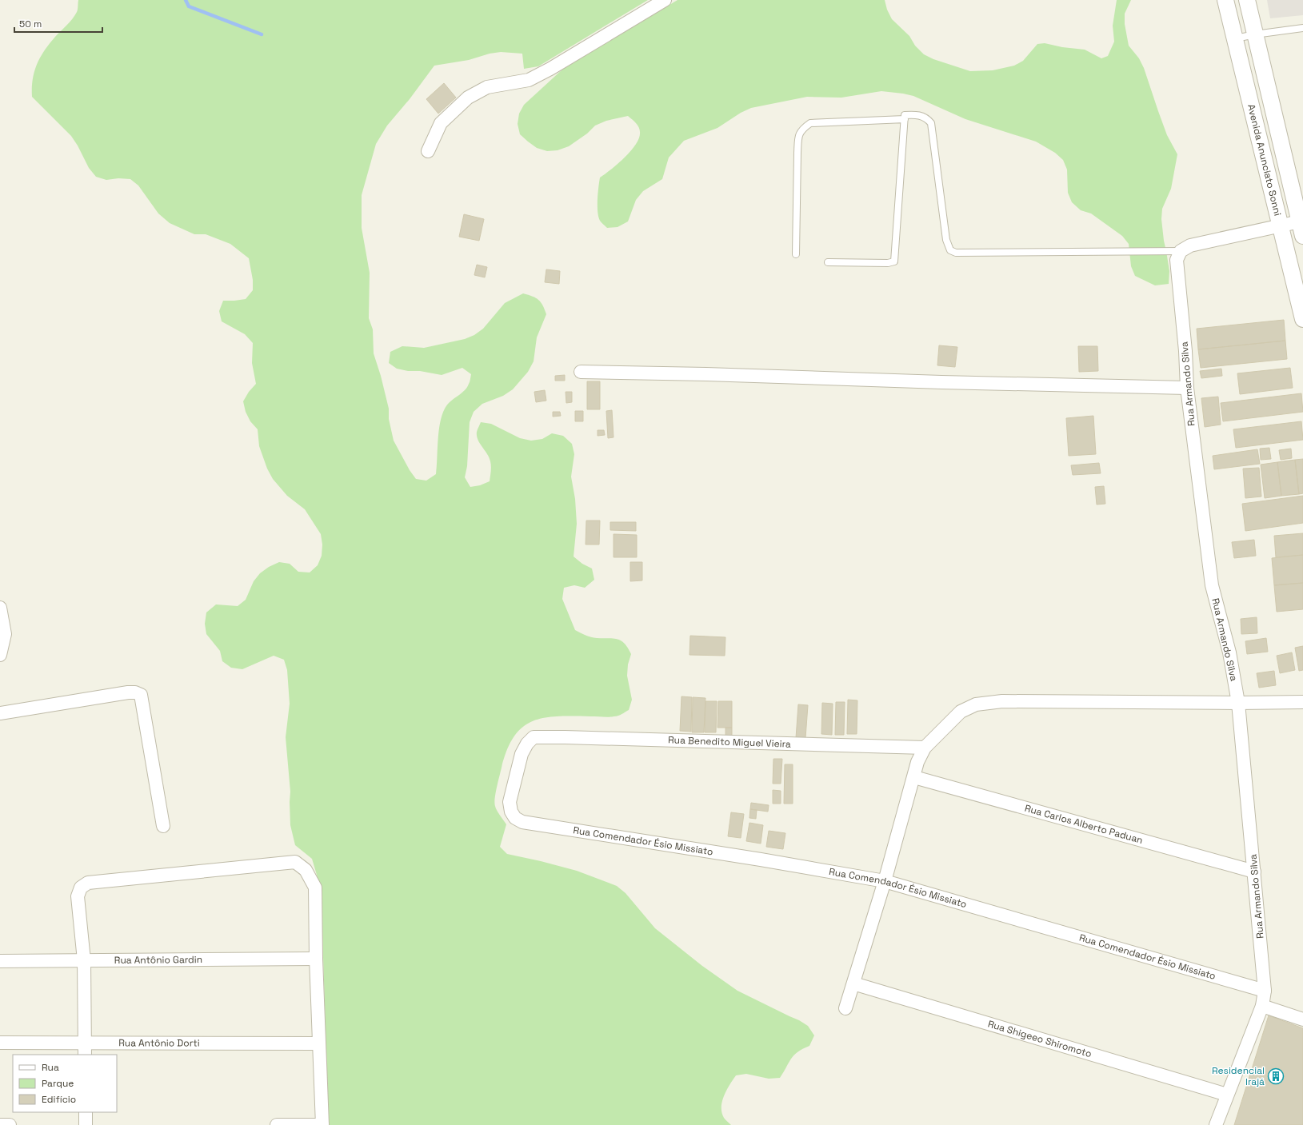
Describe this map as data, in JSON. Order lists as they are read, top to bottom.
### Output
{
  "streets": {
    "street": [
      "Avenida Anunciato Sonni",
      "Rua Armando Silva",
      "Rua Benedito Miguel Vieira",
      "Rua Carlos Alberto Paduan",
      "Rua Comendador Ésio Missiato",
      "Rua Antônio Gardin",
      "Rua Shigeeo Shiromoto",
      "Rua Antônio Dorti"
    ]
  },
  "crossings": [
    ["Rua Armando Silva", "Rua Carlos Alberto Paduan"],
    ["Rua Armando Silva", "Rua Comendador Ésio Missiato"],
    ["Rua Armando Silva", "Rua Shigeeo Shiromoto"],
    ["Rua Benedito Miguel Vieira", "Rua Comendador Ésio Missiato"]
  ],
  "places": {
    "building": ["Residencial Irajá"]
  },
  "legend": ["Rua", "Parque", "Edifício"],
  "scale_bar": "50 m"
}
